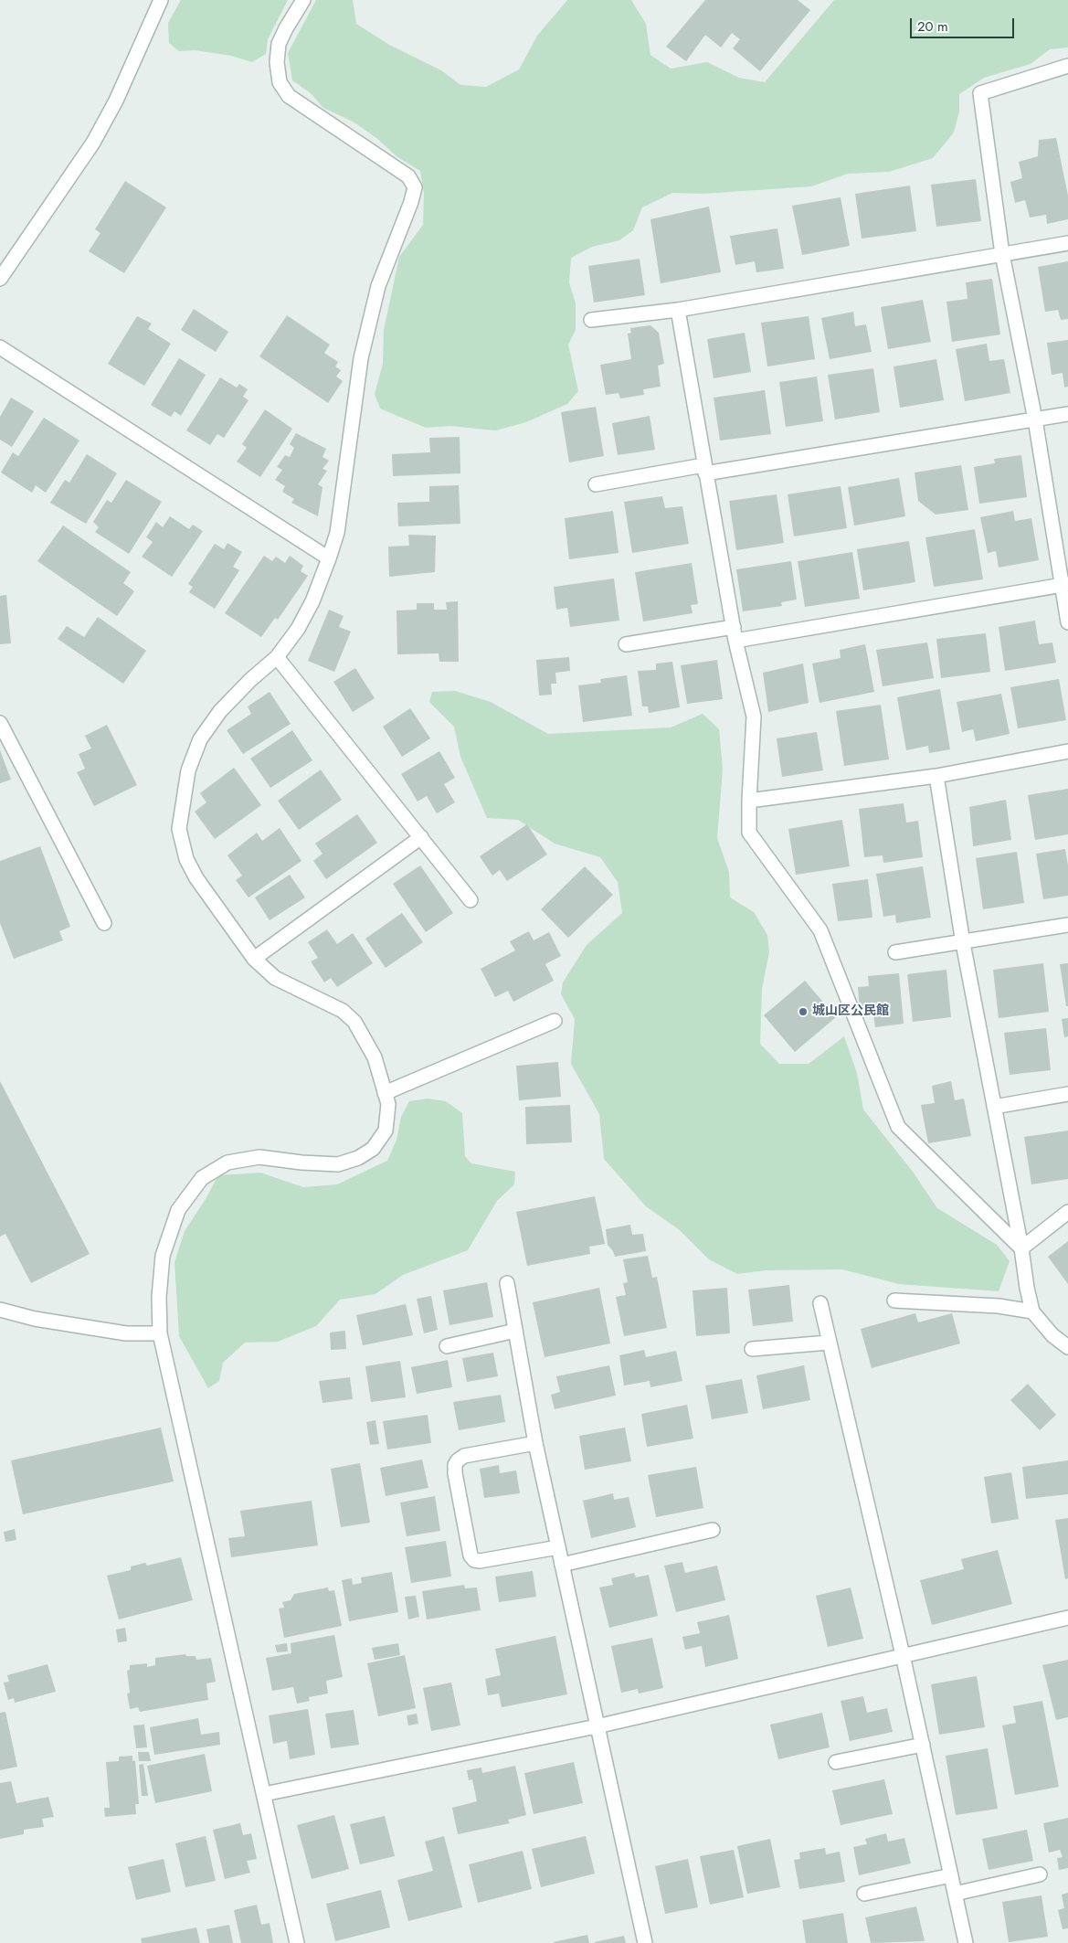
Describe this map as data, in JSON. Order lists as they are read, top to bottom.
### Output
{
  "places": ["城山区公民館"],
  "scale_bar": "20 m"
}
